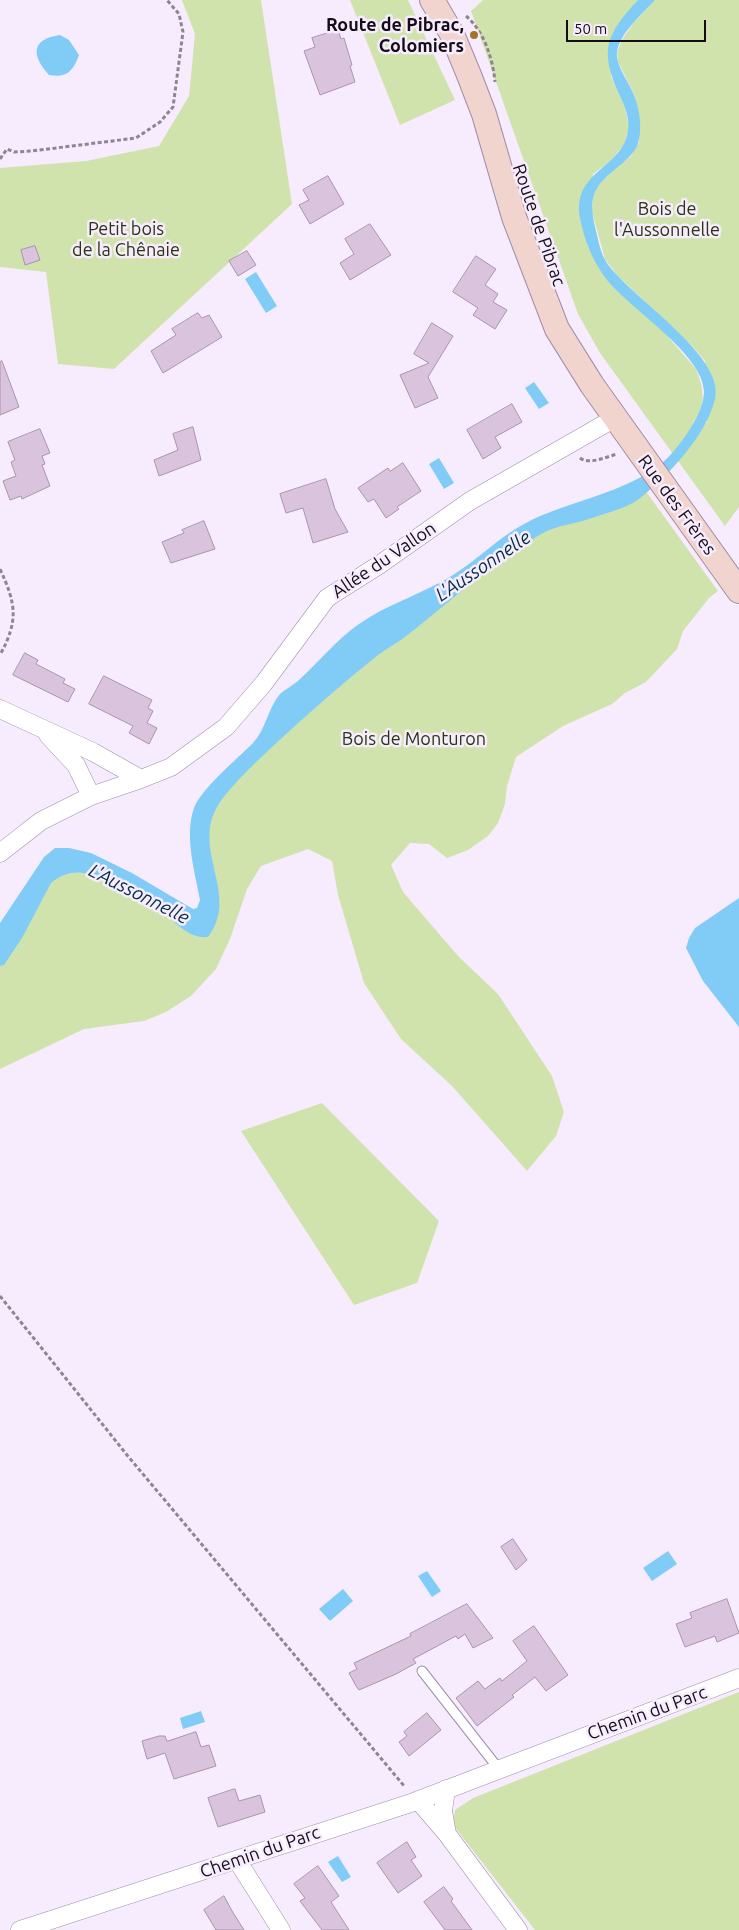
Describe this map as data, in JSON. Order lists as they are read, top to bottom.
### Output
{
  "streets": {
    "main road": ["Route de Pibrac", "Rue des Frères"],
    "street": ["Allée du Vallon", "Chemin du Parc"]
  },
  "crossings": [
    ["Route de Pibrac", "Rue des Frères"],
    ["Route de Pibrac", "Allée du Vallon"],
    ["Rue des Frères", "Allée du Vallon"]
  ],
  "water": ["L'Aussonnelle"],
  "parks": ["Bois de l'Aussonnelle", "Petit bois de la Chênaie", "Bois de Monturon"],
  "places": ["Route de Pibrac, Colomiers"],
  "scale_bar": "50 m"
}
